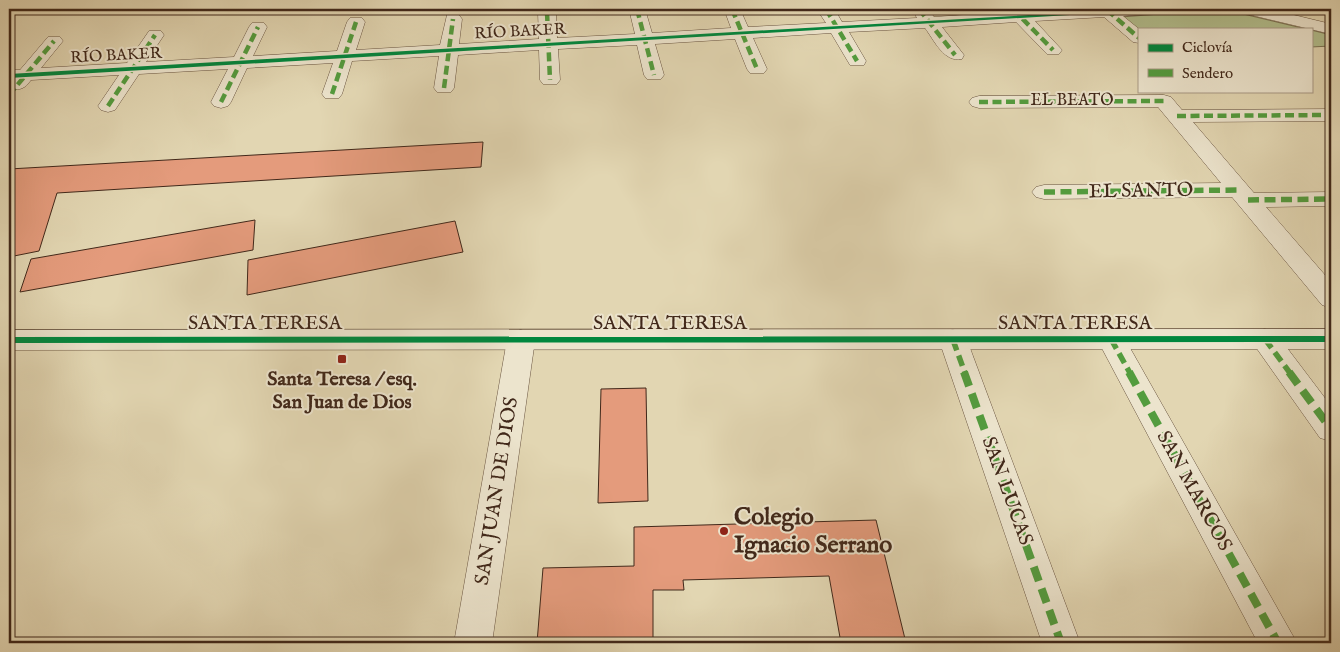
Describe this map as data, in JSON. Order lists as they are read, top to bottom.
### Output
{
  "streets": {
    "street": [
      "RÍO BAKER",
      "EL BEATO",
      "EL SANTO",
      "SANTA TERESA",
      "SAN JUAN DE DIOS",
      "SAN LUCAS",
      "SAN MARCOS"
    ]
  },
  "crossings": [
    ["SANTA TERESA", "SAN JUAN DE DIOS"],
    ["SANTA TERESA", "SAN LUCAS"],
    ["SANTA TERESA", "SAN MARCOS"]
  ],
  "places": {
    "transit": ["Santa Teresa / esq. San Juan de Dios"],
    "other": ["Colegio Ignacio Serrano"]
  },
  "legend": ["Ciclovía", "Sendero"]
}
